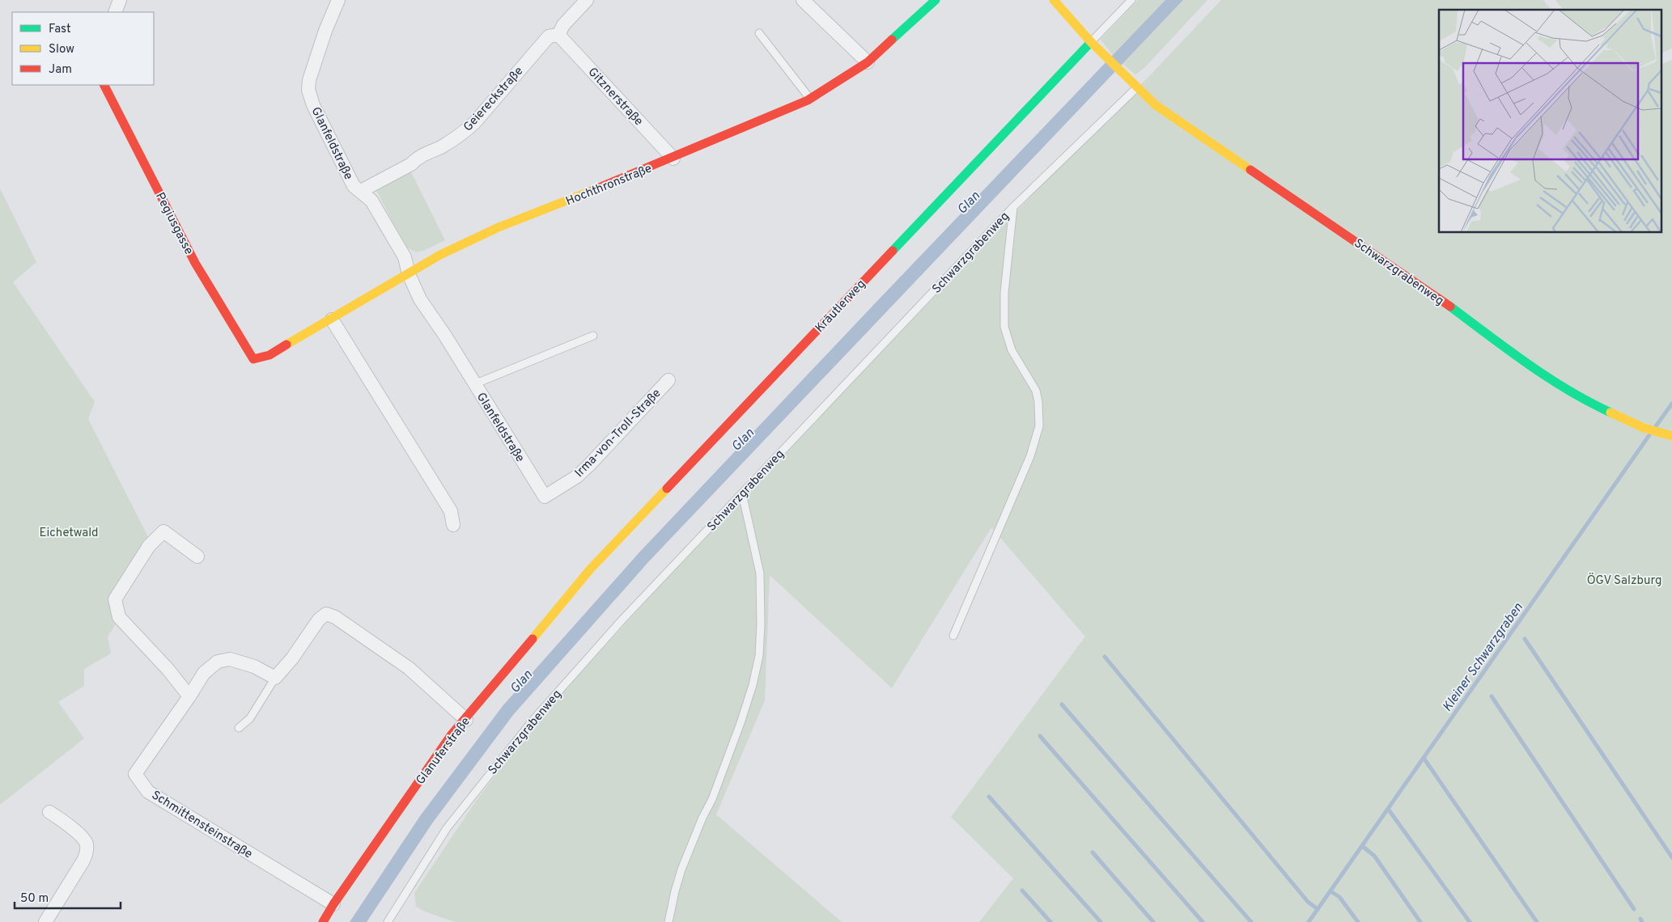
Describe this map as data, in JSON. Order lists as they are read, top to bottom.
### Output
{
  "streets": {
    "street": [
      "Gitznerstraße",
      "Geiereckstraße",
      "Glanfeldstraße",
      "Hochthronstraße",
      "Pegiusgasse",
      "Schwarzgrabenweg",
      "Kräutlerweg",
      "Irma-von-Troll-Straße",
      "Glanuferstraße",
      "Schmittensteinstraße"
    ]
  },
  "crossings": [
    ["Gitznerstraße", "Geiereckstraße"],
    ["Gitznerstraße", "Hochthronstraße"],
    ["Geiereckstraße", "Glanfeldstraße"],
    ["Glanfeldstraße", "Hochthronstraße"],
    ["Glanfeldstraße", "Irma-von-Troll-Straße"],
    ["Kräutlerweg", "Glanuferstraße"],
    ["Glanuferstraße", "Schmittensteinstraße"]
  ],
  "water": ["Glan", "Kleiner Schwarzgraben"],
  "parks": ["Eichetwald", "ÖGV Salzburg"],
  "legend": ["Fast", "Slow", "Jam"],
  "scale_bar": "50 m"
}
